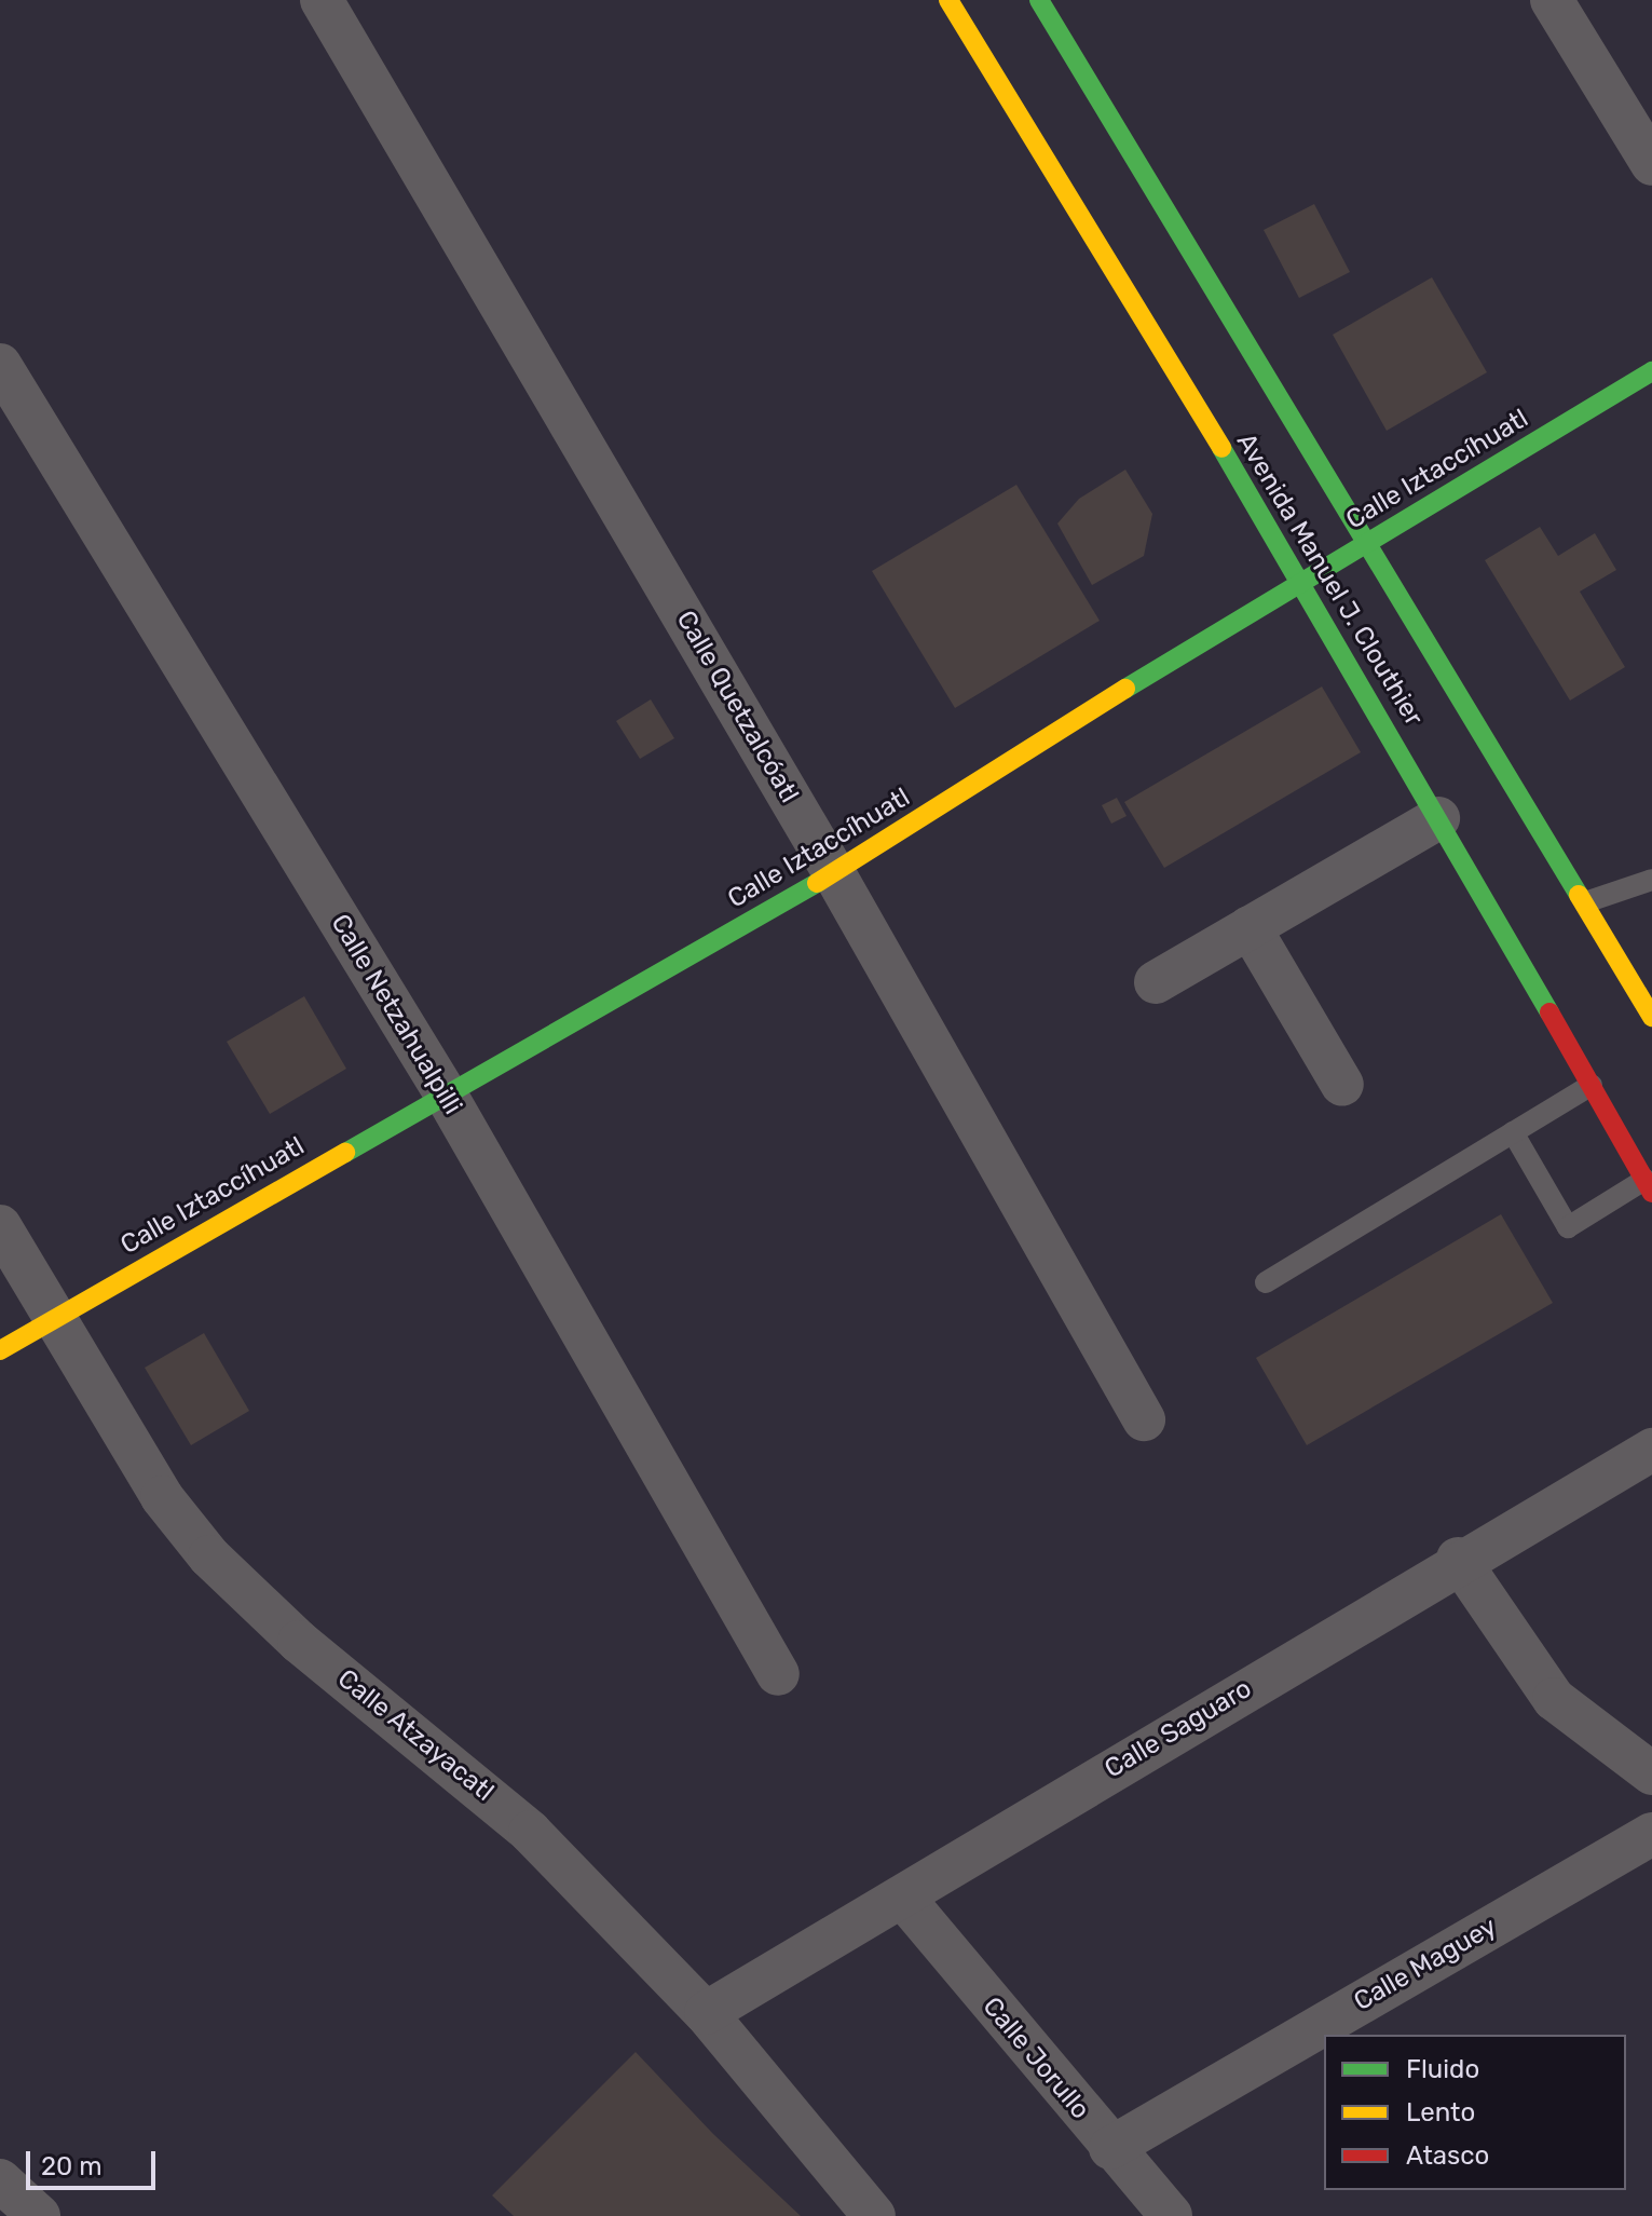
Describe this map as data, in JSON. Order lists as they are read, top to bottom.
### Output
{
  "streets": {
    "main road": ["Calle Iztaccíhuatl", "Avenida Manuel J. Clouthier"],
    "street": [
      "Calle Quetzalcóatl",
      "Calle Netzahualpilli",
      "Calle Saguaro",
      "Calle Atzayacatl",
      "Calle Maguey",
      "Calle Jorullo"
    ]
  },
  "crossings": [
    ["Calle Iztaccíhuatl", "Avenida Manuel J. Clouthier"],
    ["Calle Iztaccíhuatl", "Calle Quetzalcóatl"],
    ["Calle Iztaccíhuatl", "Calle Netzahualpilli"],
    ["Calle Iztaccíhuatl", "Calle Atzayacatl"],
    ["Calle Saguaro", "Calle Atzayacatl"],
    ["Calle Saguaro", "Calle Jorullo"],
    ["Calle Maguey", "Calle Jorullo"]
  ],
  "legend": ["Fluido", "Lento", "Atasco"],
  "scale_bar": "20 m"
}
